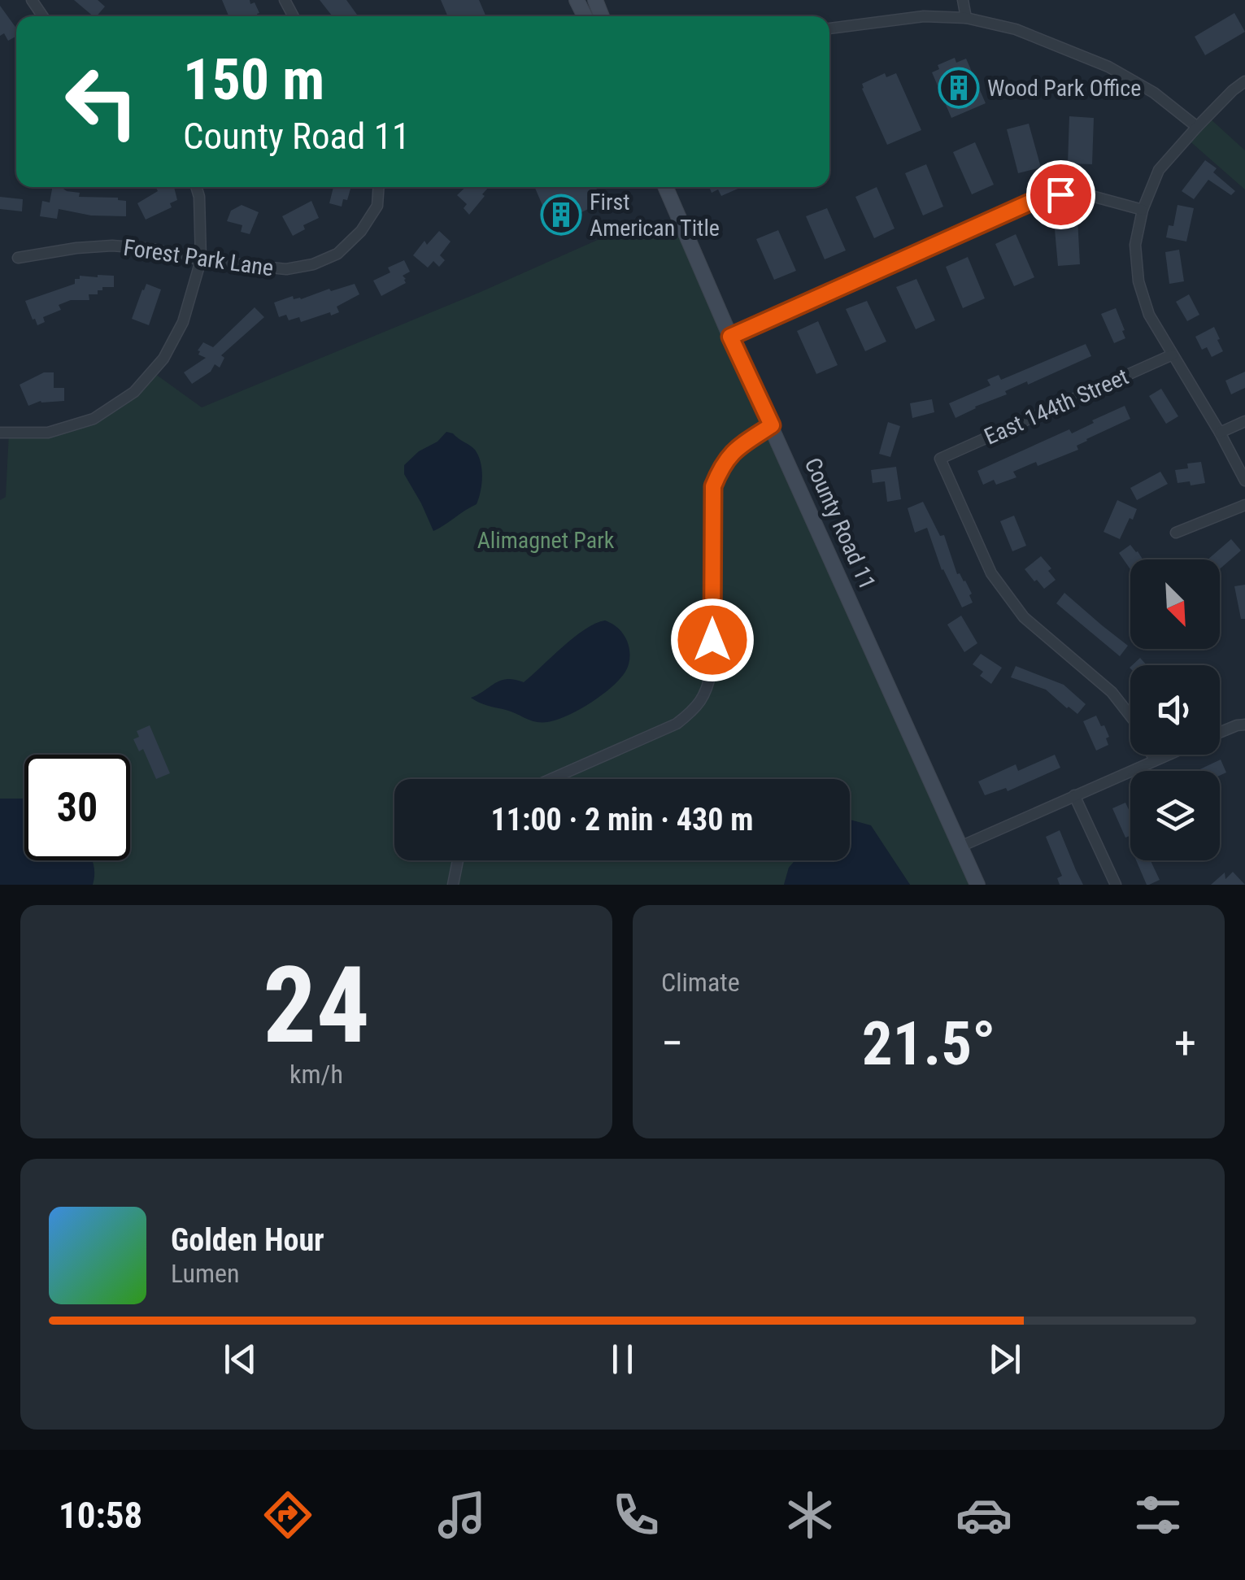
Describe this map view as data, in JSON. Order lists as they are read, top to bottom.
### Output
{
  "streets": {
    "street": ["Forest Park Lane", "East 144th Street", "County Road 11"]
  },
  "parks": ["Alimagnet Park"],
  "places": {
    "building": ["Wood Park Office", "First American Title"]
  },
  "north": "bottom right",
  "page": {
    "turn": ["150 m", "County Road 11"],
    "limit": "30",
    "trip": "11:00 · 2 min · 430 m",
    "tile": [
      ["24", "km/h"],
      "Climate"
    ],
    "heat": ["−", "21.5°", "+"],
    "song": ["Golden Hour", "Lumen"],
    "tabs": "10:58"
  }
}
